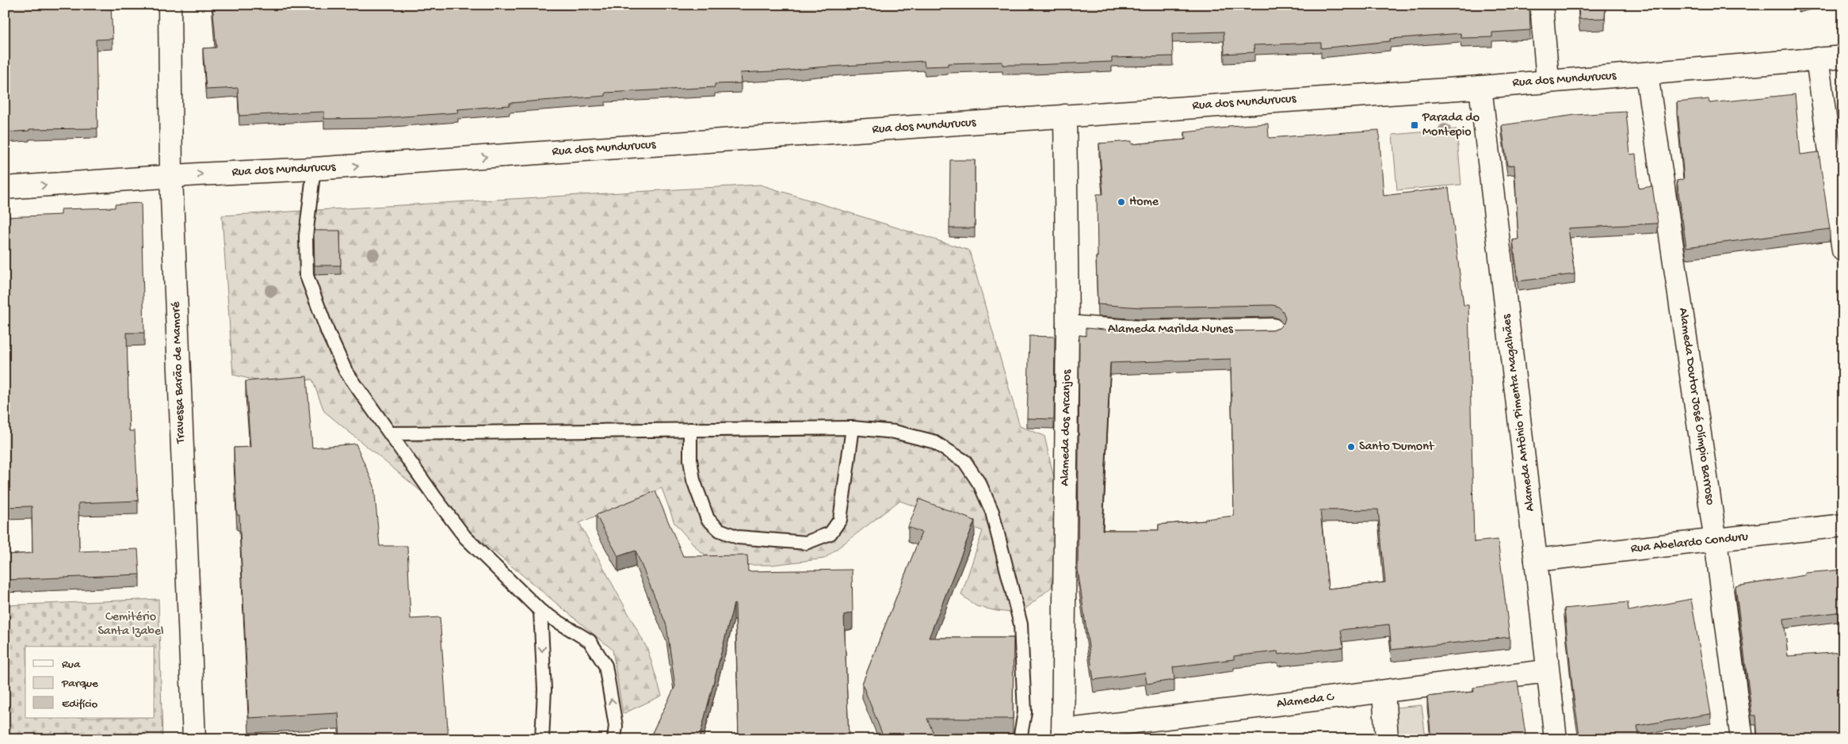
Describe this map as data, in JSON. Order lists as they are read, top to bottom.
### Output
{
  "streets": {
    "street": [
      "Rua dos Mundurucus",
      "Alameda Marilda Nunes",
      "Travessa Barão de Mamoré",
      "Alameda Doutor José Olímpio Barroso",
      "Alameda Antônio Pimenta Magalhães",
      "Alameda dos Arcanjos",
      "Rua Abelardo Conduru",
      "Alameda C"
    ]
  },
  "crossings": [
    ["Rua dos Mundurucus", "Travessa Barão de Mamoré"],
    ["Rua dos Mundurucus", "Alameda Doutor José Olímpio Barroso"],
    ["Rua dos Mundurucus", "Alameda Antônio Pimenta Magalhães"],
    ["Rua dos Mundurucus", "Alameda dos Arcanjos"],
    ["Alameda Marilda Nunes", "Alameda dos Arcanjos"],
    ["Alameda Doutor José Olímpio Barroso", "Rua Abelardo Conduru"],
    ["Alameda Antônio Pimenta Magalhães", "Rua Abelardo Conduru"],
    ["Alameda Antônio Pimenta Magalhães", "Alameda C"],
    ["Alameda dos Arcanjos", "Alameda C"]
  ],
  "one_way": ["Rua dos Mundurucus"],
  "parks": ["Cemitério Santa Izabel"],
  "places": {
    "transit": ["Parada do Montepio"],
    "other": ["Home", "Santo Dumont"]
  },
  "legend": ["Rua", "Parque", "Edifício"]
}
